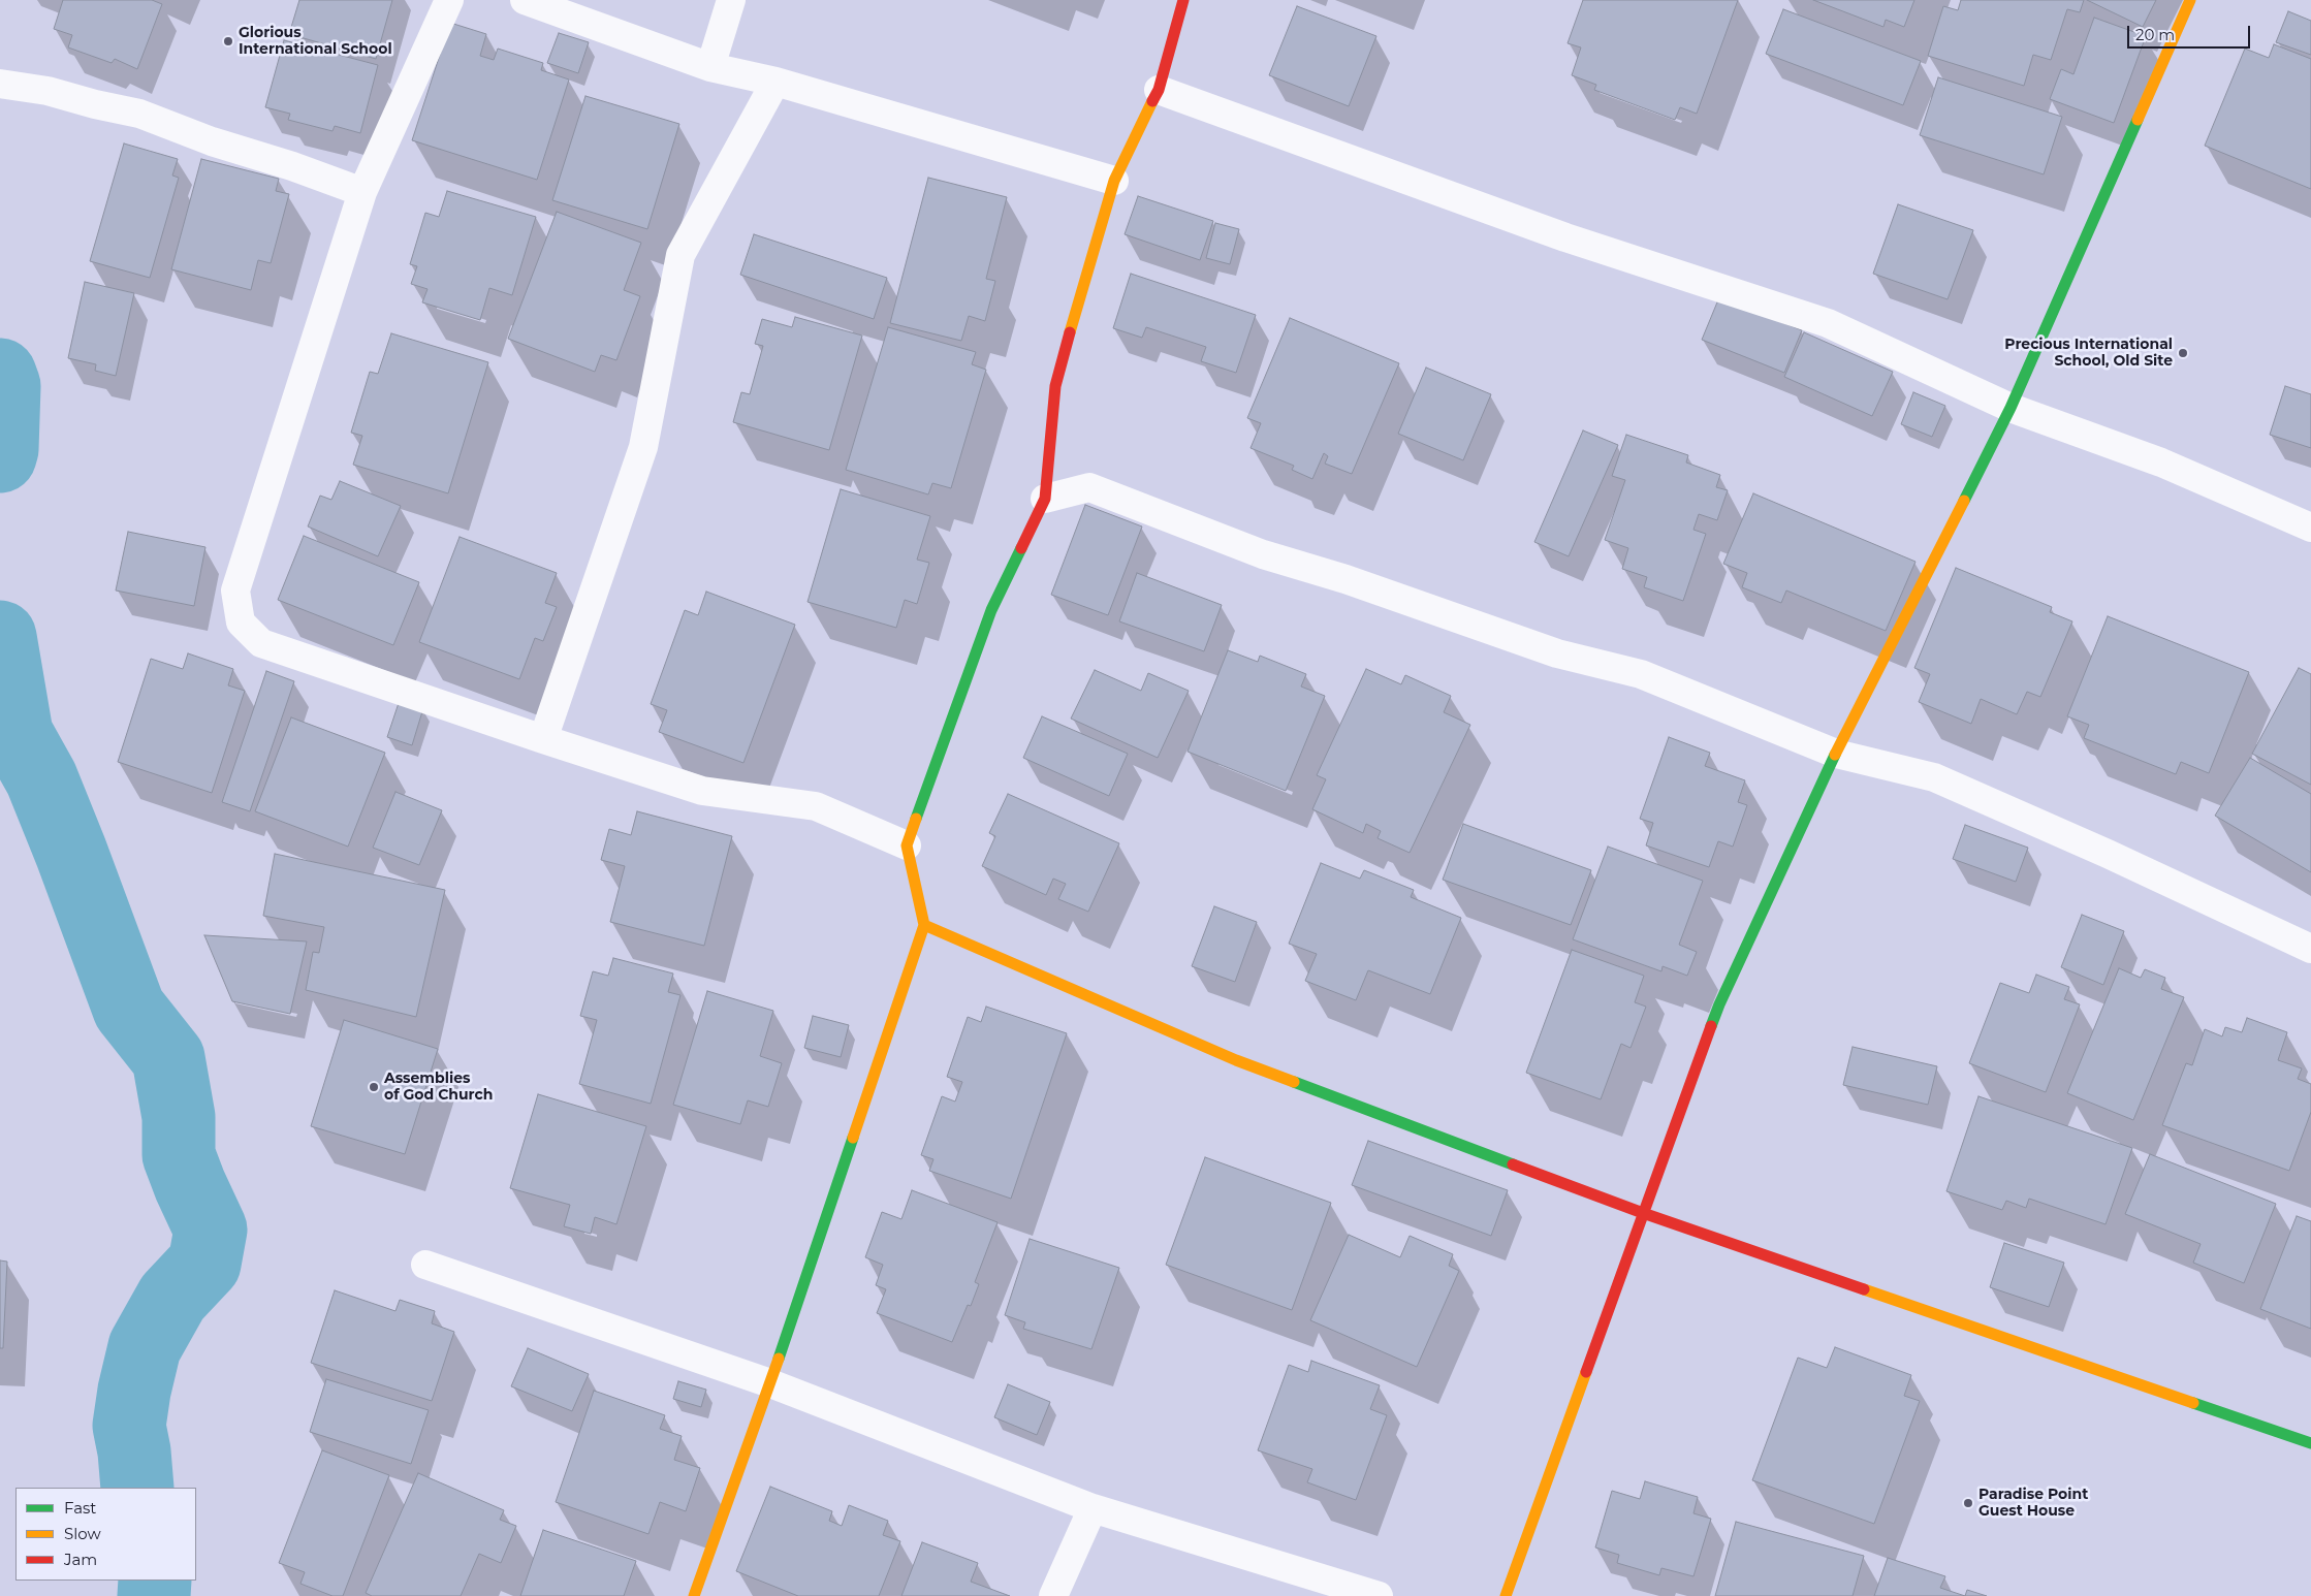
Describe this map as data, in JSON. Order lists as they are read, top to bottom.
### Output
{
  "places": [
    "Glorious International School",
    "Precious International School, Old Site",
    "Assemblies of God Church",
    "Paradise Point Guest House"
  ],
  "legend": ["Fast", "Slow", "Jam"],
  "scale_bar": "20 m"
}
